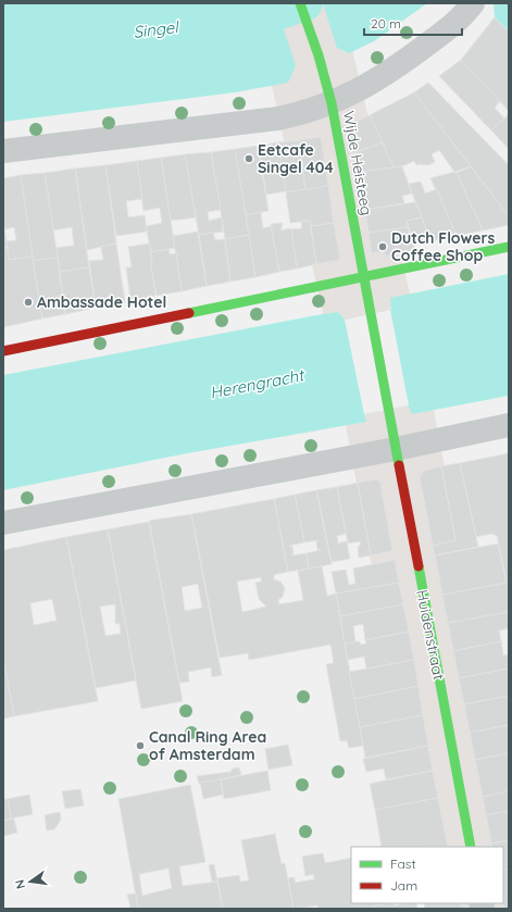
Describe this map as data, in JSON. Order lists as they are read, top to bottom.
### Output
{
  "streets": {
    "street": ["Wijde Heisteeg", "Huidenstraat"]
  },
  "crossings": [
    ["Wijde Heisteeg", "Huidenstraat"]
  ],
  "water": ["Singel", "Herengracht"],
  "places": [
    "Eetcafe Singel 404",
    "Dutch Flowers Coffee Shop",
    "Ambassade Hotel",
    "Canal Ring Area of Amsterdam"
  ],
  "legend": ["Fast", "Jam"],
  "scale_bar": "20 m",
  "north": "left"
}
